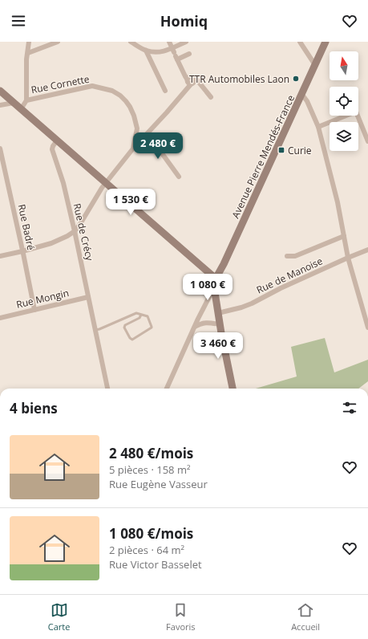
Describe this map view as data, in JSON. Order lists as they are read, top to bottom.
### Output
{
  "streets": {
    "main road": ["Avenue Pierre Mendés-France"],
    "street": [
      "Rue Cornette",
      "Rue Badré",
      "Rue de Crécy",
      "Rue de Manoise",
      "Rue Mongin"
    ]
  },
  "crossings": [
    ["Rue Cornette", "Rue de Crécy"],
    ["Avenue Pierre Mendés-France", "Rue de Manoise"],
    ["Rue Badré", "Rue Mongin"],
    ["Rue de Crécy", "Rue Mongin"]
  ],
  "places": {
    "other": ["TTR Automobiles Laon"],
    "transit": ["Curie"]
  },
  "north": "top",
  "page": {
    "header": "Homiq",
    "price": [
      "2 480 €",
      "1 530 €",
      "1 080 €",
      "3 460 €"
    ],
    "heading": "4 biens",
    "list": [
      {
        "name": "2 480 €/mois",
        "note": "5 pièces · 158 m² · Rue Eugène Vasseur"
      },
      {
        "name": "1 080 €/mois",
        "note": "2 pièces · 64 m² · Rue Victor Basselet"
      }
    ],
    "tabs": ["Carte", "Favoris", "Accueil"]
  }
}
